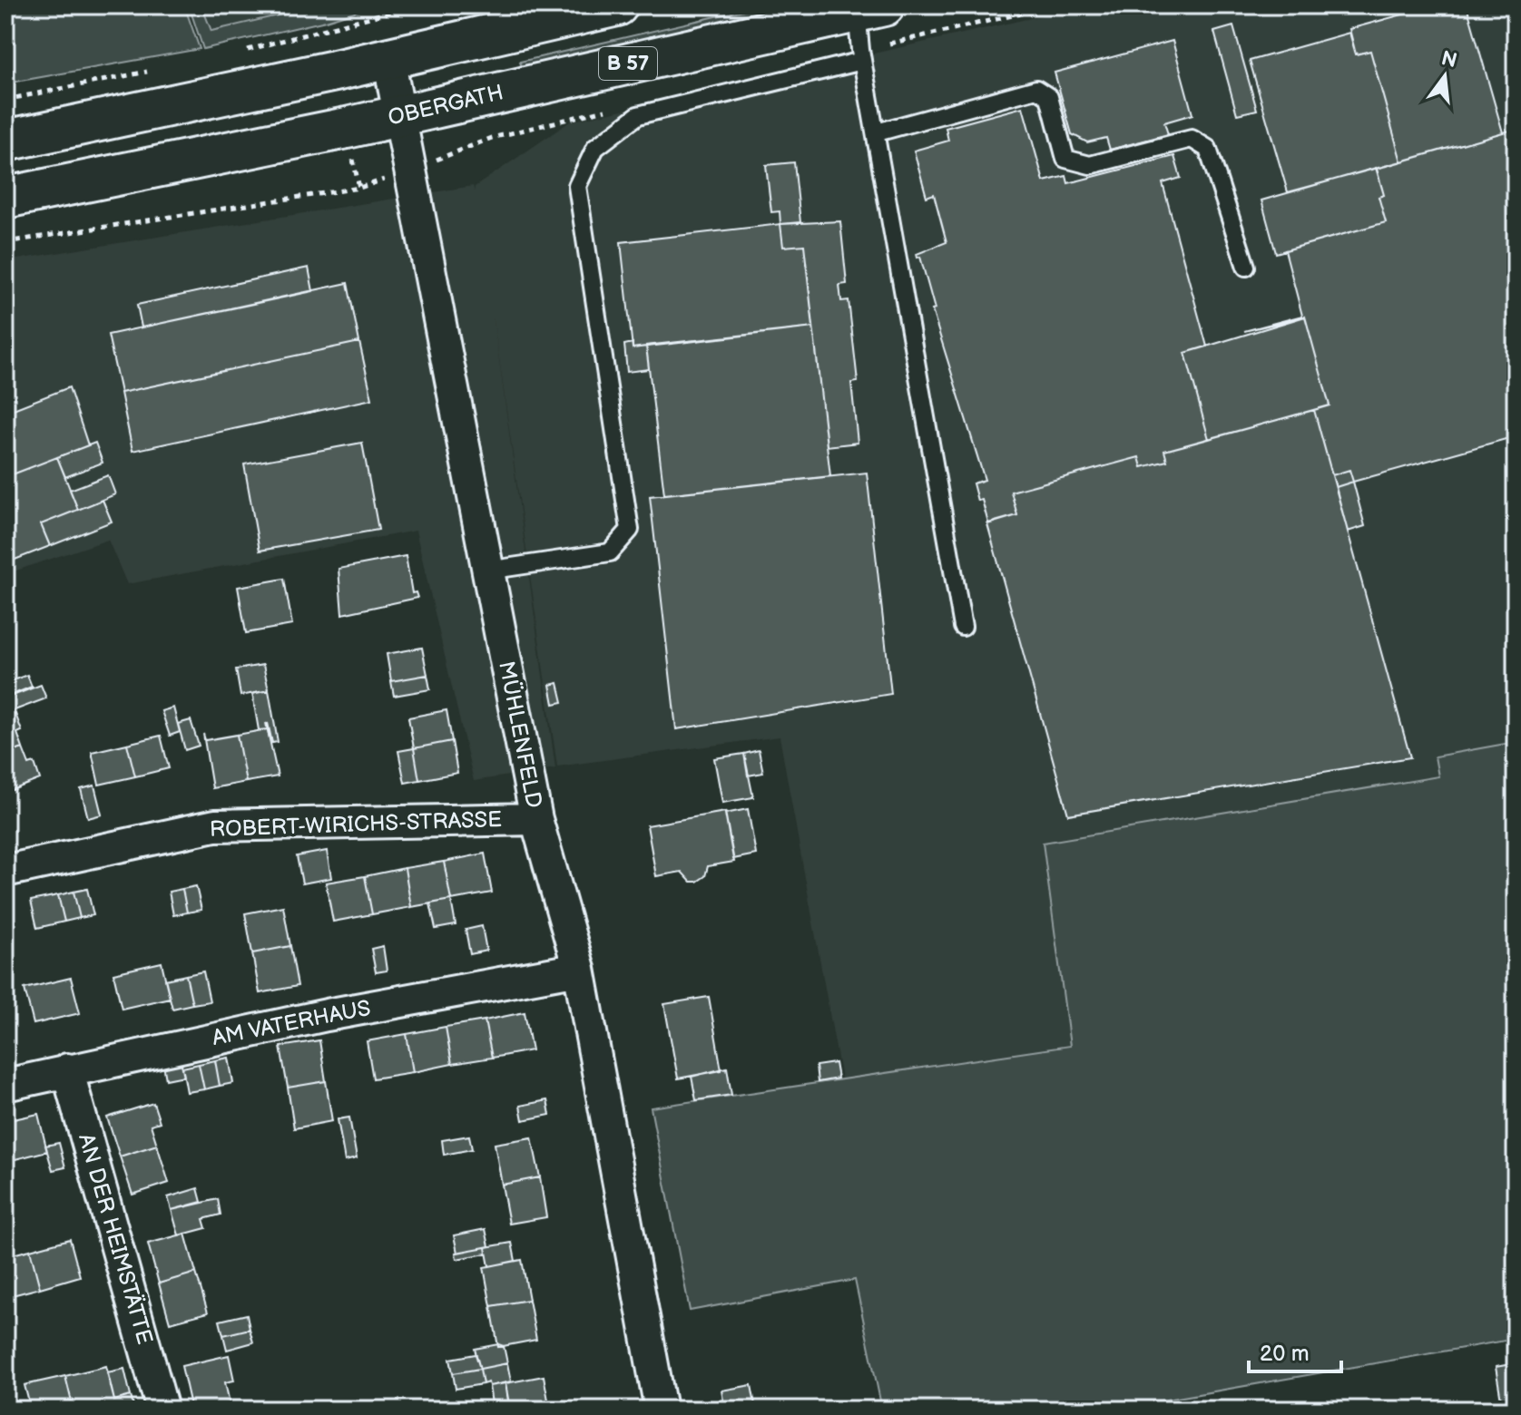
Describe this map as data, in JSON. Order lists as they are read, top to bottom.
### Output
{
  "streets": {
    "main road": ["B 57", "OBERGATH"],
    "street": [
      "MÜHLENFELD",
      "ROBERT-WIRICHS-STRASSE",
      "AM VATERHAUS",
      "AN DER HEIMSTÄTTE"
    ]
  },
  "crossings": [
    ["OBERGATH", "MÜHLENFELD"],
    ["MÜHLENFELD", "ROBERT-WIRICHS-STRASSE"],
    ["MÜHLENFELD", "AM VATERHAUS"],
    ["AM VATERHAUS", "AN DER HEIMSTÄTTE"]
  ],
  "scale_bar": "20 m",
  "north": "top"
}
